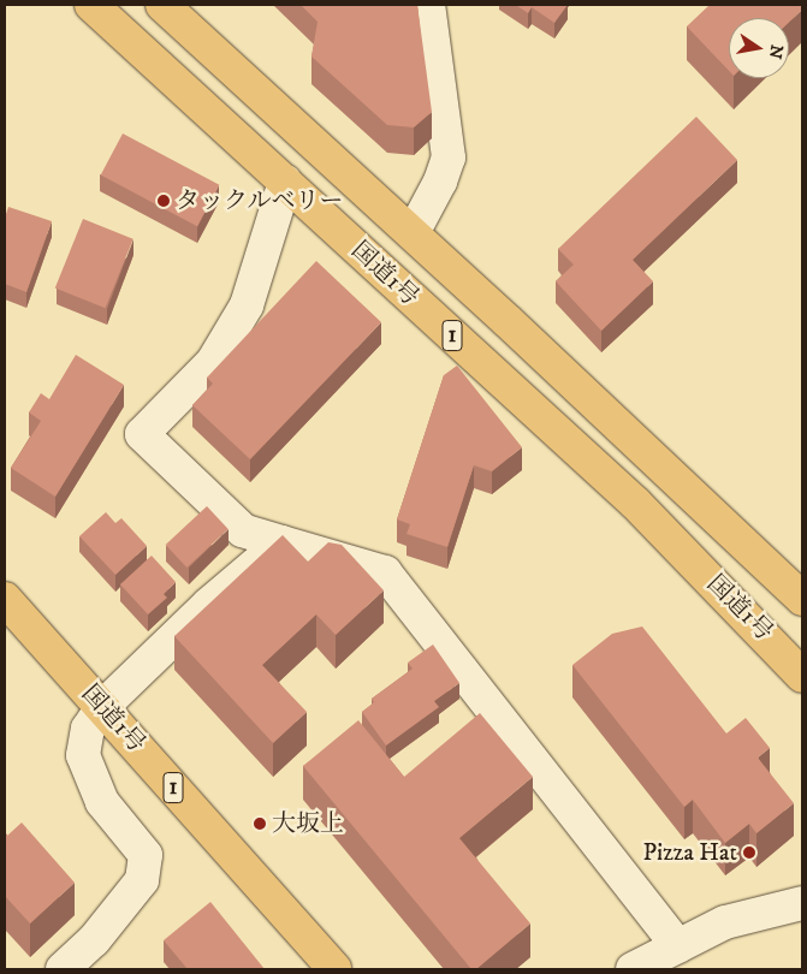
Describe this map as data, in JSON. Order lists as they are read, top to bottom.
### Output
{
  "streets": {
    "highway": ["国道1号", "1"]
  },
  "places": ["タックルベリー", "大坂上", "Pizza Hat"],
  "north": "right"
}
